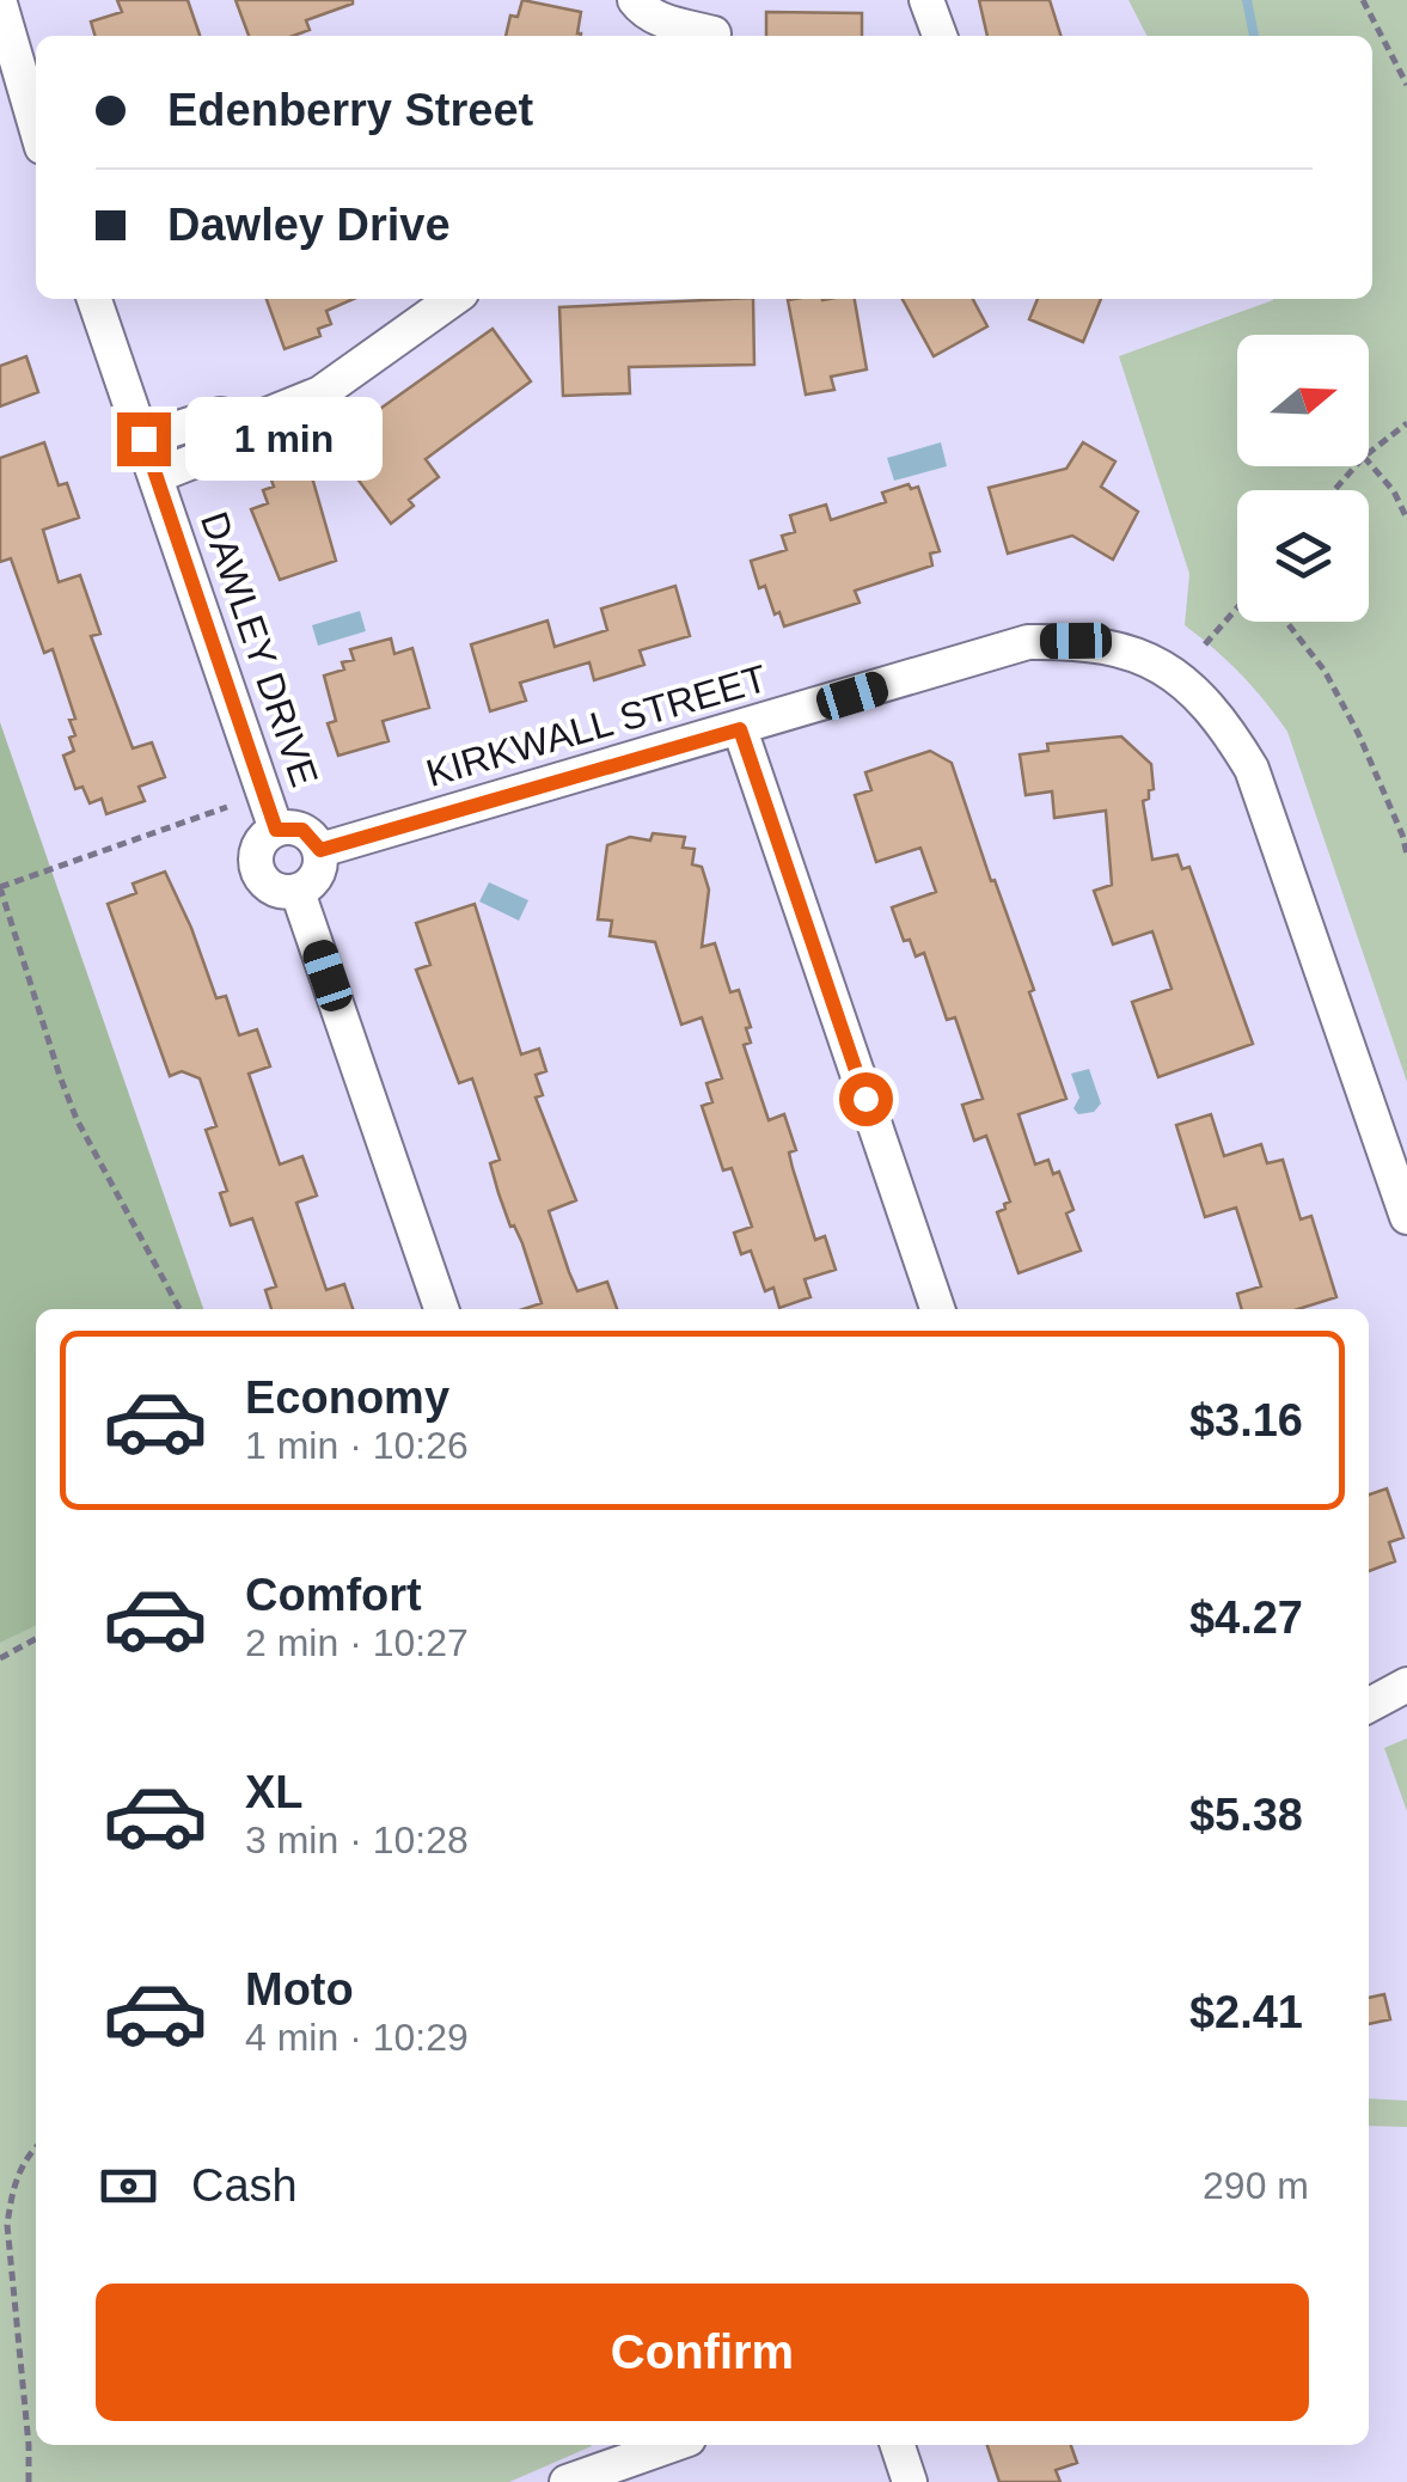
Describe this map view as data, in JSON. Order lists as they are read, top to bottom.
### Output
{
  "streets": {
    "street": ["DAWLEY DRIVE", "KIRKWALL STREET"]
  },
  "crossings": [
    ["DAWLEY DRIVE", "KIRKWALL STREET"]
  ],
  "north": "right",
  "page": {
    "banner": ["Edenberry Street", "Dawley Drive"],
    "bubble": "1 min",
    "list": [
      {
        "name": "Economy",
        "note": "1 min · 10:26",
        "value": "$3.16"
      },
      {
        "name": "Comfort",
        "note": "2 min · 10:27",
        "value": "$4.27"
      },
      {
        "name": "XL",
        "note": "3 min · 10:28",
        "value": "$5.38"
      },
      {
        "name": "Moto",
        "note": "4 min · 10:29",
        "value": "$2.41"
      }
    ],
    "pay": ["Cash", "290 m"],
    "buttons": "Confirm"
  }
}
